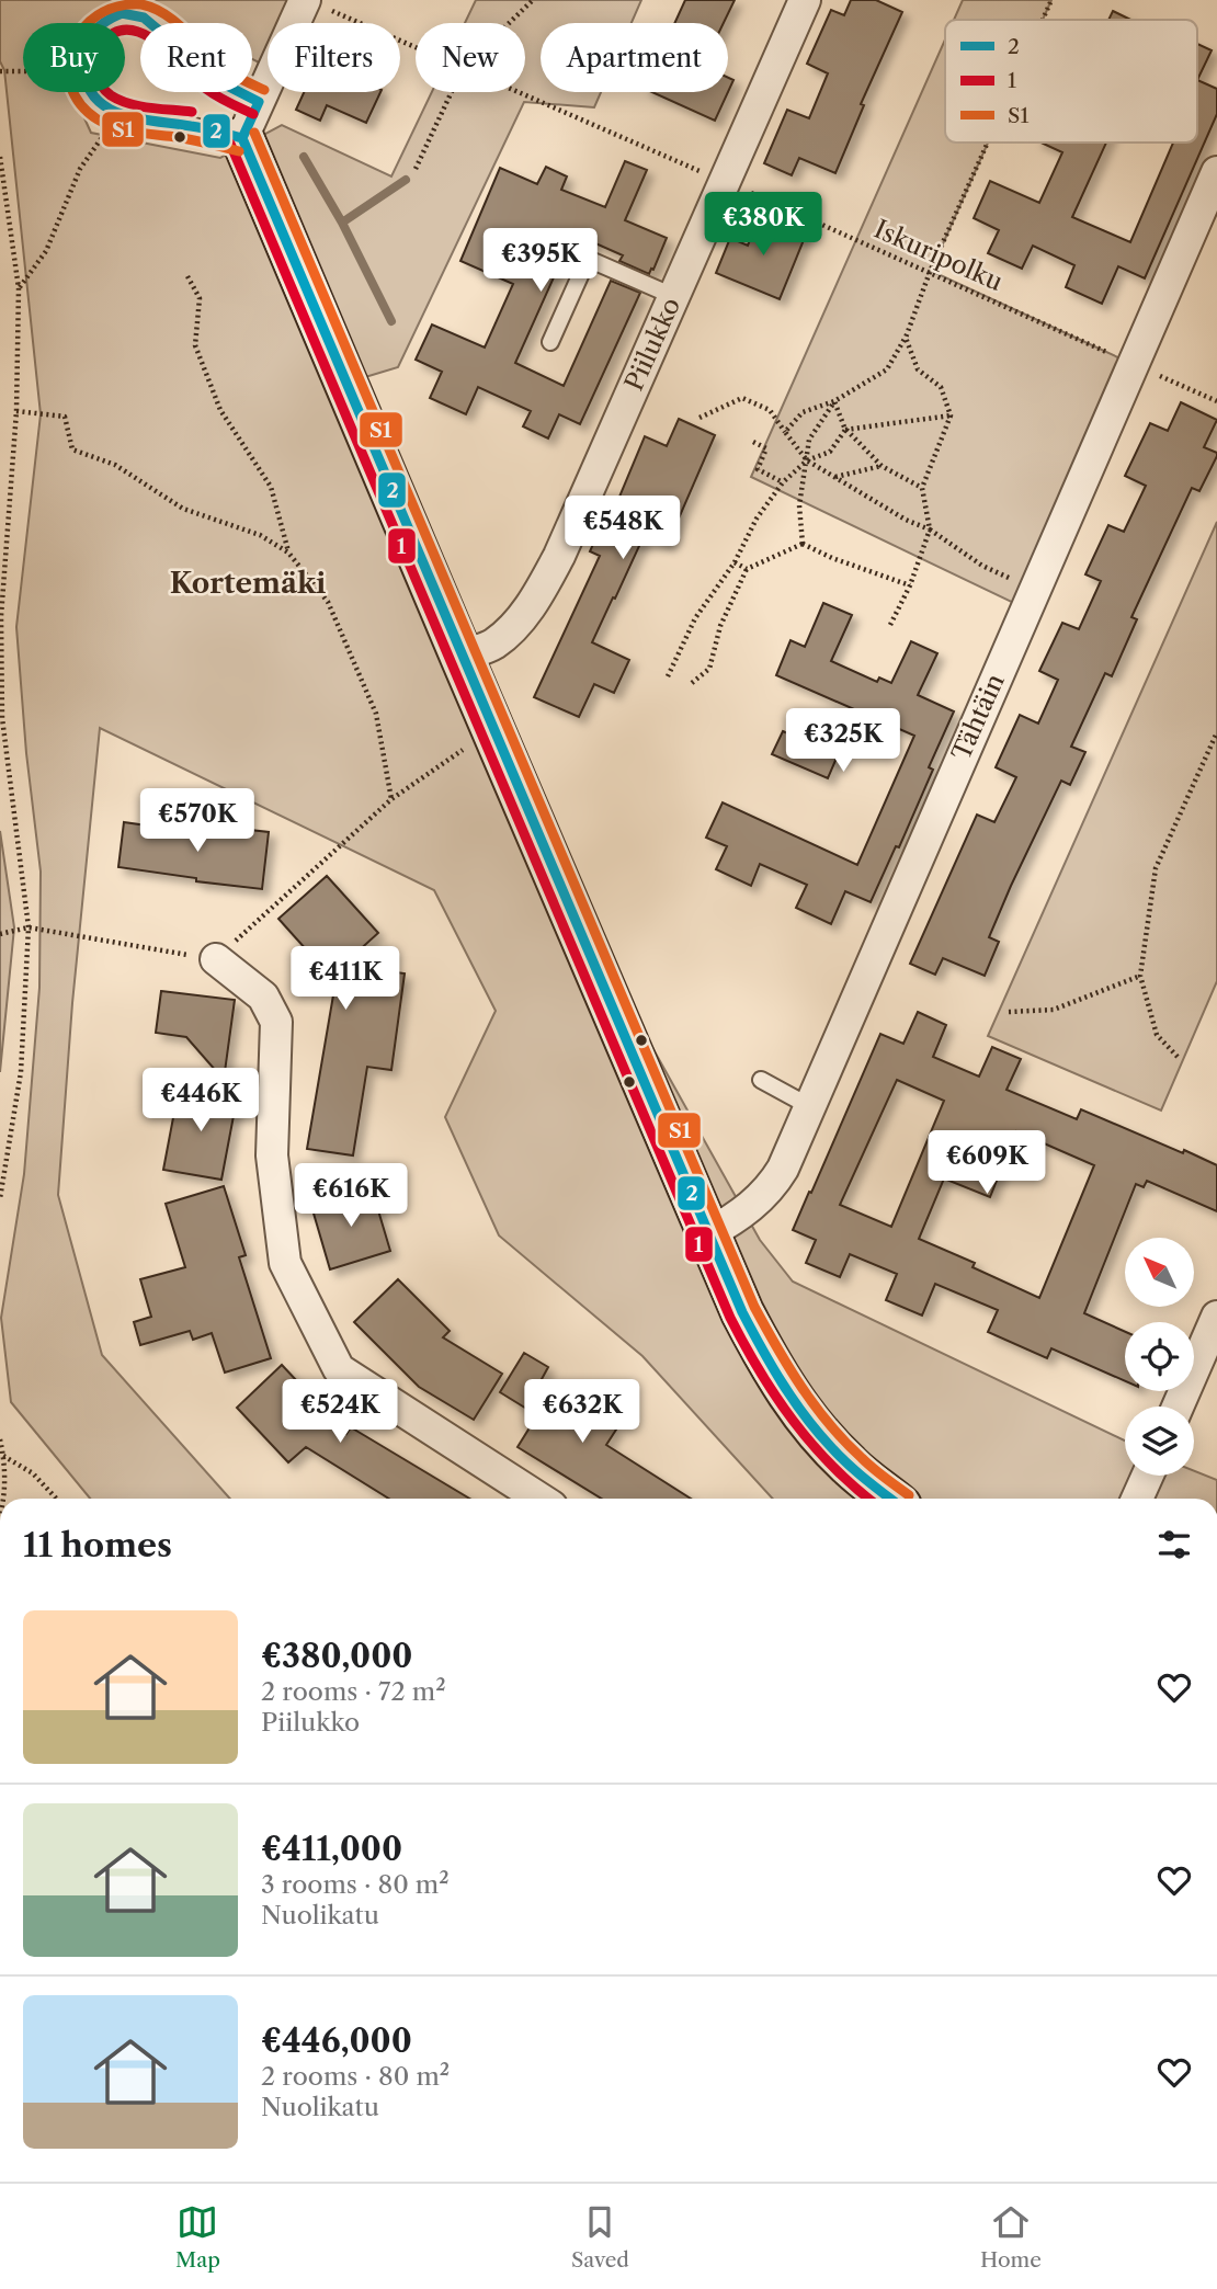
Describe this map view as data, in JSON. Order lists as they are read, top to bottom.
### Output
{
  "streets": {
    "street": ["Piilukko", "Tähtäin"],
    "path": ["Iskuripolku"]
  },
  "crossings": [
    ["Iskuripolku", "Piilukko"],
    ["Iskuripolku", "Tähtäin"]
  ],
  "districts": ["Kortemäki"],
  "lines": ["transit line S1", "transit line 2", "transit line 1"],
  "legend": ["2", "1", "S1"],
  "north": "top left",
  "page": {
    "chip": [
      "Buy",
      "Rent",
      "Filters",
      "New",
      "Apartment"
    ],
    "price": [
      "€380K",
      "€395K",
      "€548K",
      "€325K",
      "€570K",
      "€411K",
      "€446K",
      "€609K",
      "€616K",
      "€524K",
      "€632K"
    ],
    "heading": "11 homes",
    "list": [
      {
        "name": "€380,000",
        "note": "2 rooms · 72 m² · Piilukko"
      },
      {
        "name": "€411,000",
        "note": "3 rooms · 80 m² · Nuolikatu"
      },
      {
        "name": "€446,000",
        "note": "2 rooms · 80 m² · Nuolikatu"
      }
    ],
    "tabs": ["Map", "Saved", "Home"]
  }
}
